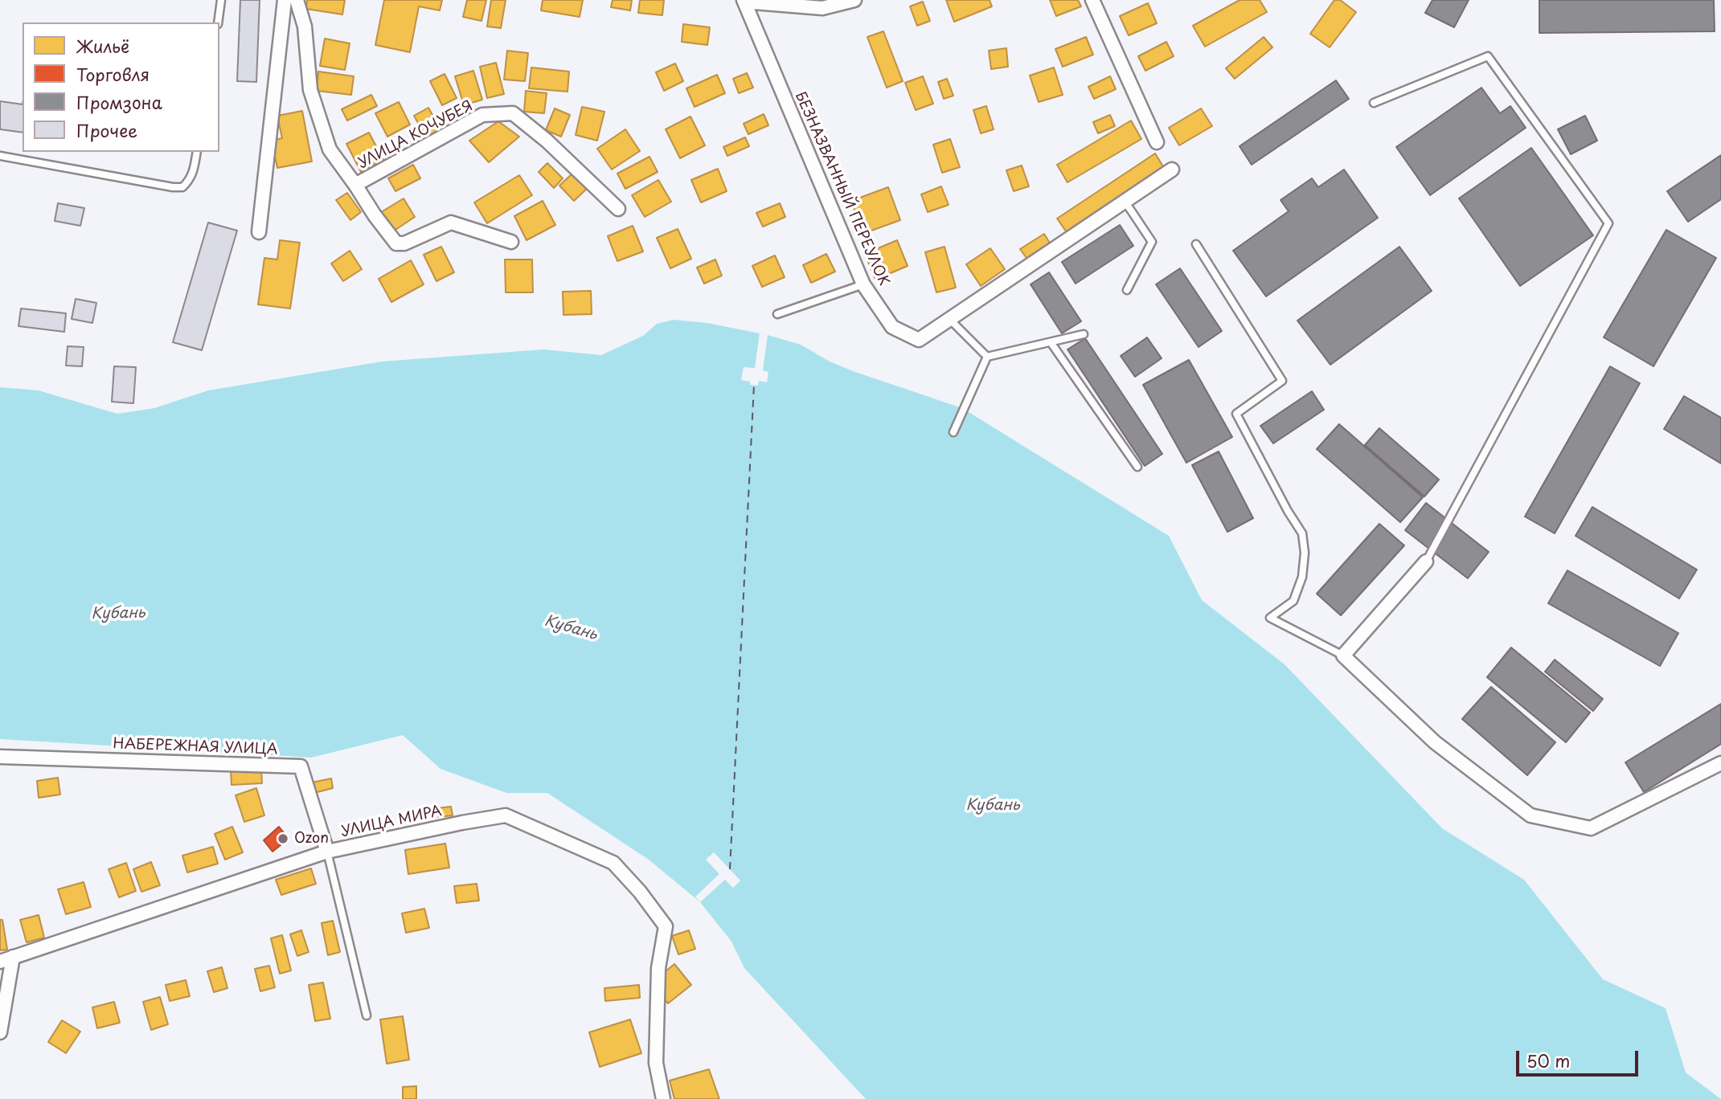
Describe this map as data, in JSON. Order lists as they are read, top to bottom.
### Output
{
  "streets": {
    "street": [
      "УЛИЦА КОЧУБЕЯ",
      "БЕЗНАЗВАННЫЙ ПЕРЕУЛОК",
      "НАБЕРЕЖНАЯ УЛИЦА",
      "УЛИЦА МИРА"
    ]
  },
  "crossings": [
    ["НАБЕРЕЖНАЯ УЛИЦА", "УЛИЦА МИРА"]
  ],
  "water": ["Кубань"],
  "places": ["Ozon"],
  "legend": [
    "Жильё",
    "Торговля",
    "Промзона",
    "Прочее"
  ],
  "scale_bar": "50 m"
}
